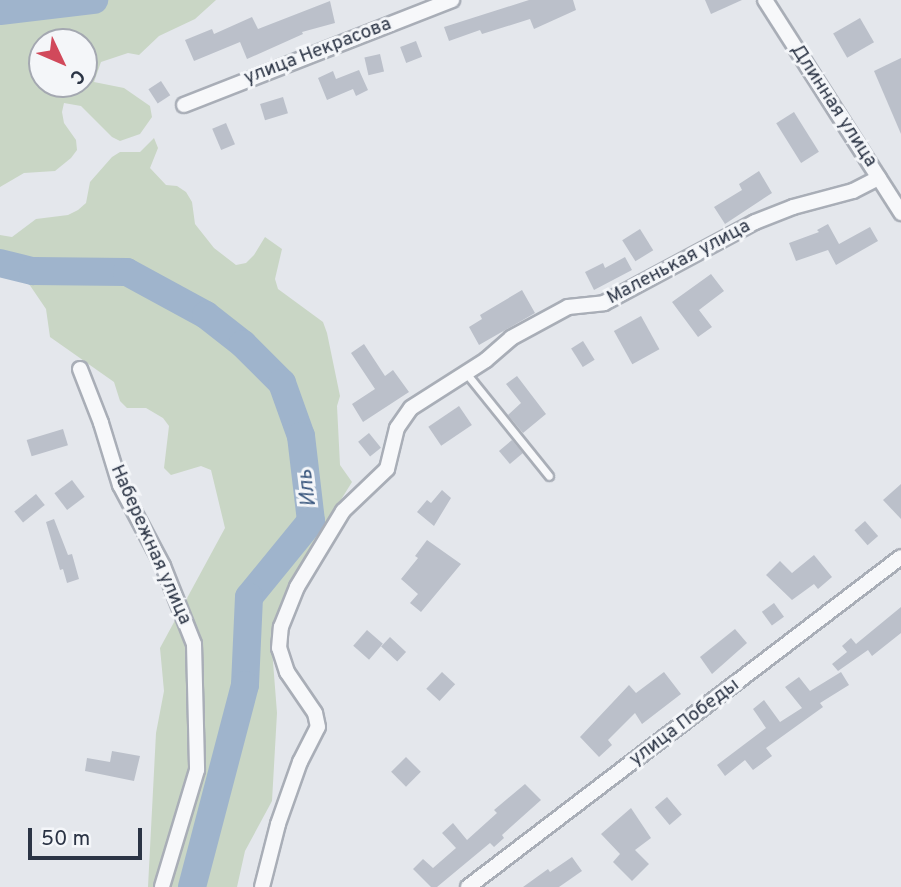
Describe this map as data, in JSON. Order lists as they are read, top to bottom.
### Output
{
  "streets": {
    "street": [
      "улица Некрасова",
      "Длинная улица",
      "Маленькая улица",
      "Набережная улица",
      "улица Победы"
    ]
  },
  "crossings": [
    ["Длинная улица", "Маленькая улица"]
  ],
  "water": ["Иль"],
  "scale_bar": "50 m",
  "north": "bottom right"
}
